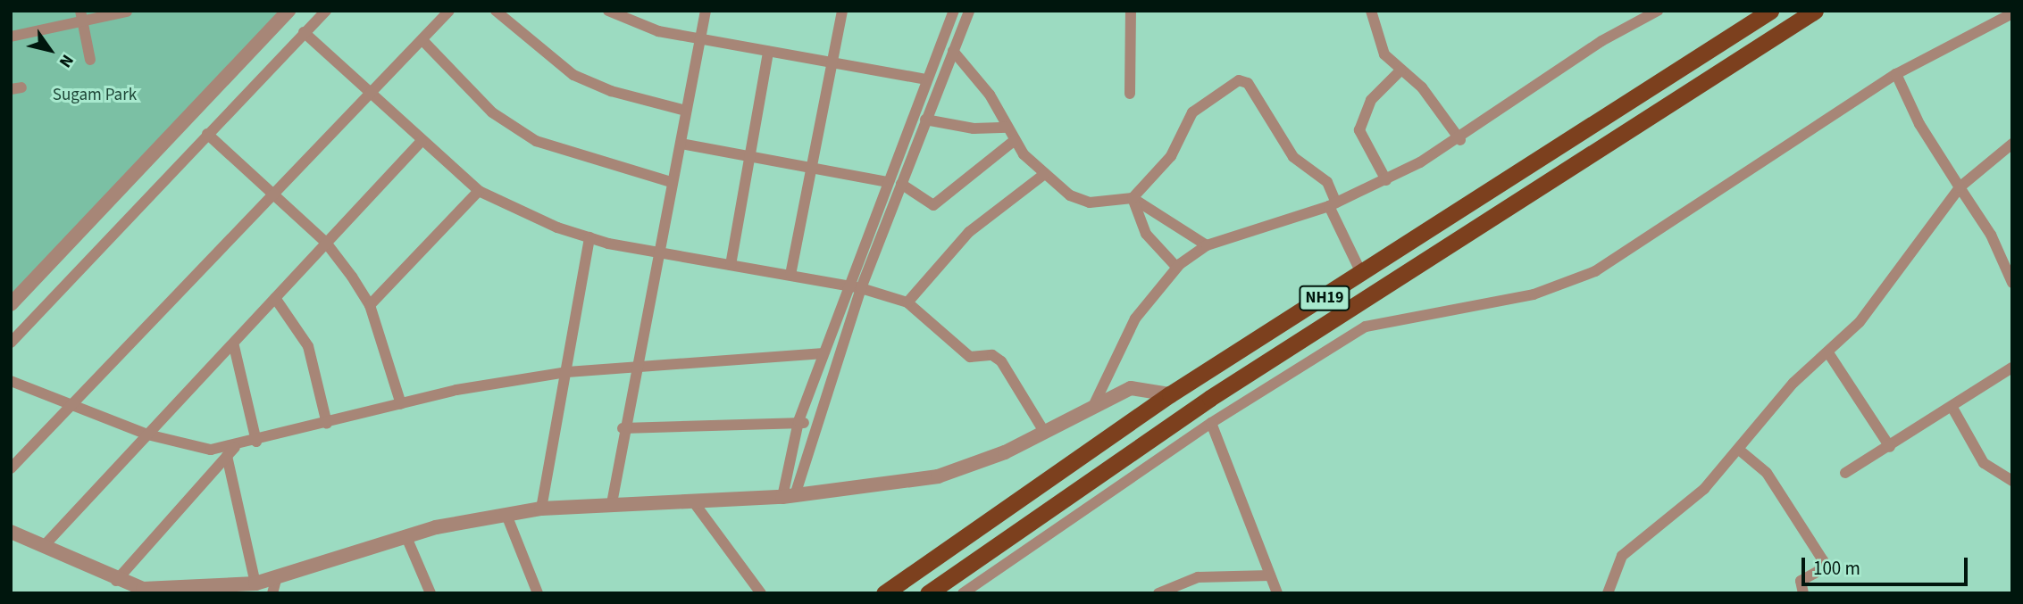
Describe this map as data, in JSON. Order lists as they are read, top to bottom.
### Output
{
  "streets": {
    "highway": ["NH19"]
  },
  "parks": ["Sugam Park"],
  "scale_bar": "100 m",
  "north": "bottom right"
}
